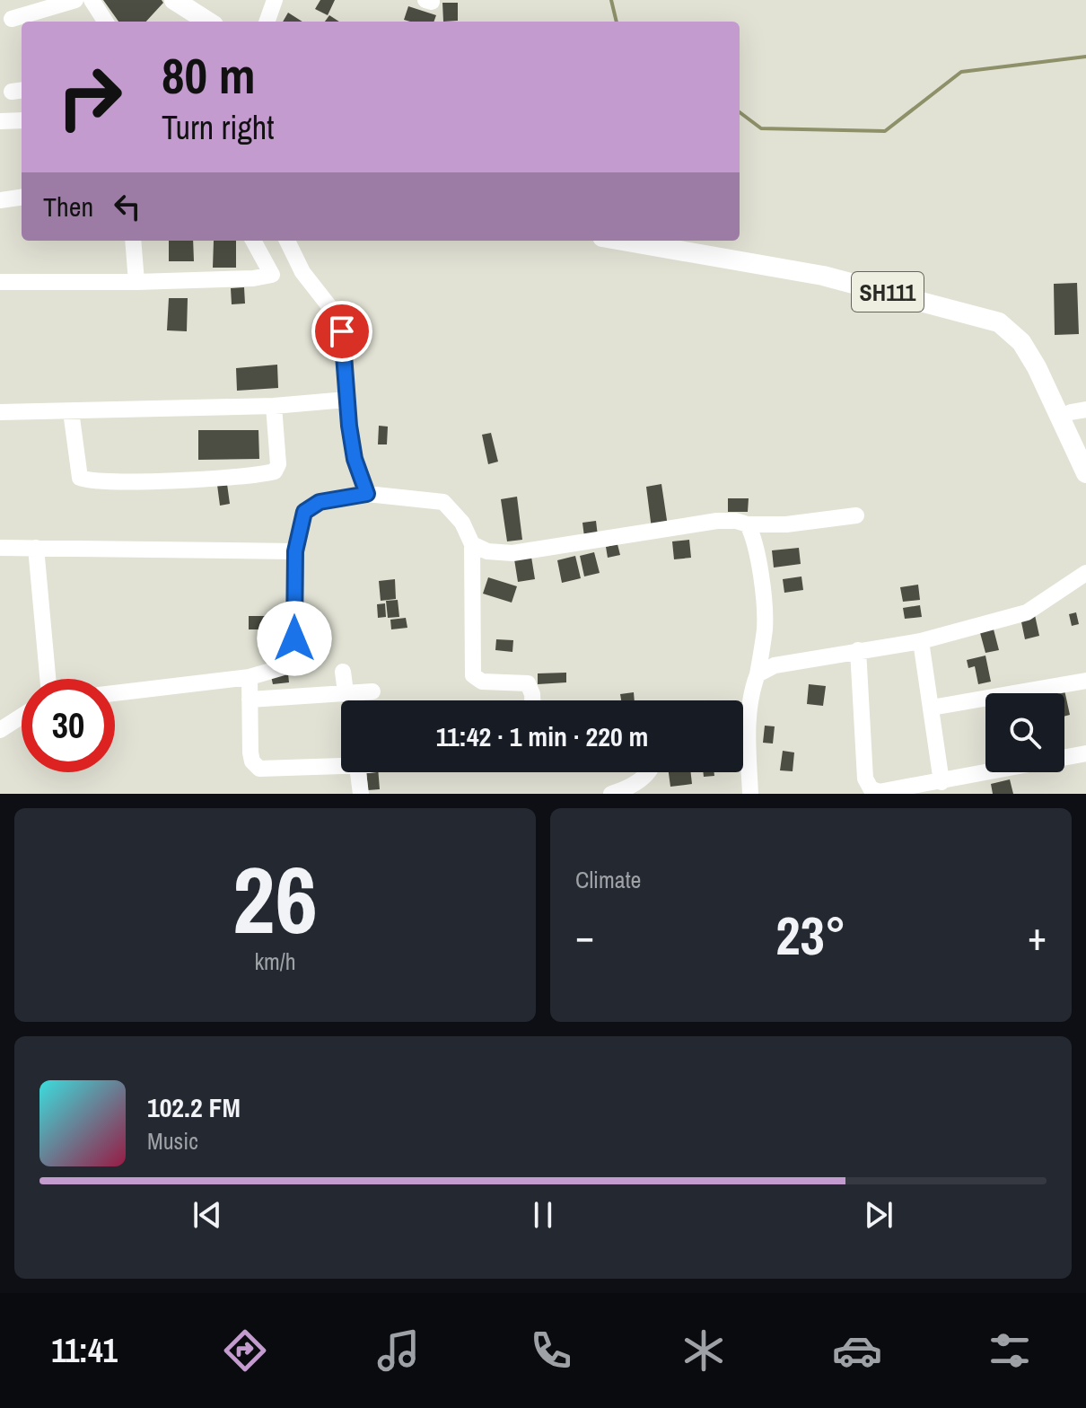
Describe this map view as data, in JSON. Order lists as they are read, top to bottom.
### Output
{
  "streets": {
    "main road": ["SH111"]
  },
  "page": {
    "turn": ["80 m", "Turn right"],
    "then": "Then",
    "limit": "30",
    "trip": "11:42 · 1 min · 220 m",
    "tile": [
      ["26", "km/h"],
      "Climate"
    ],
    "heat": ["−", "23°", "+"],
    "song": ["102.2 FM", "Music"],
    "tabs": "11:41"
  }
}
